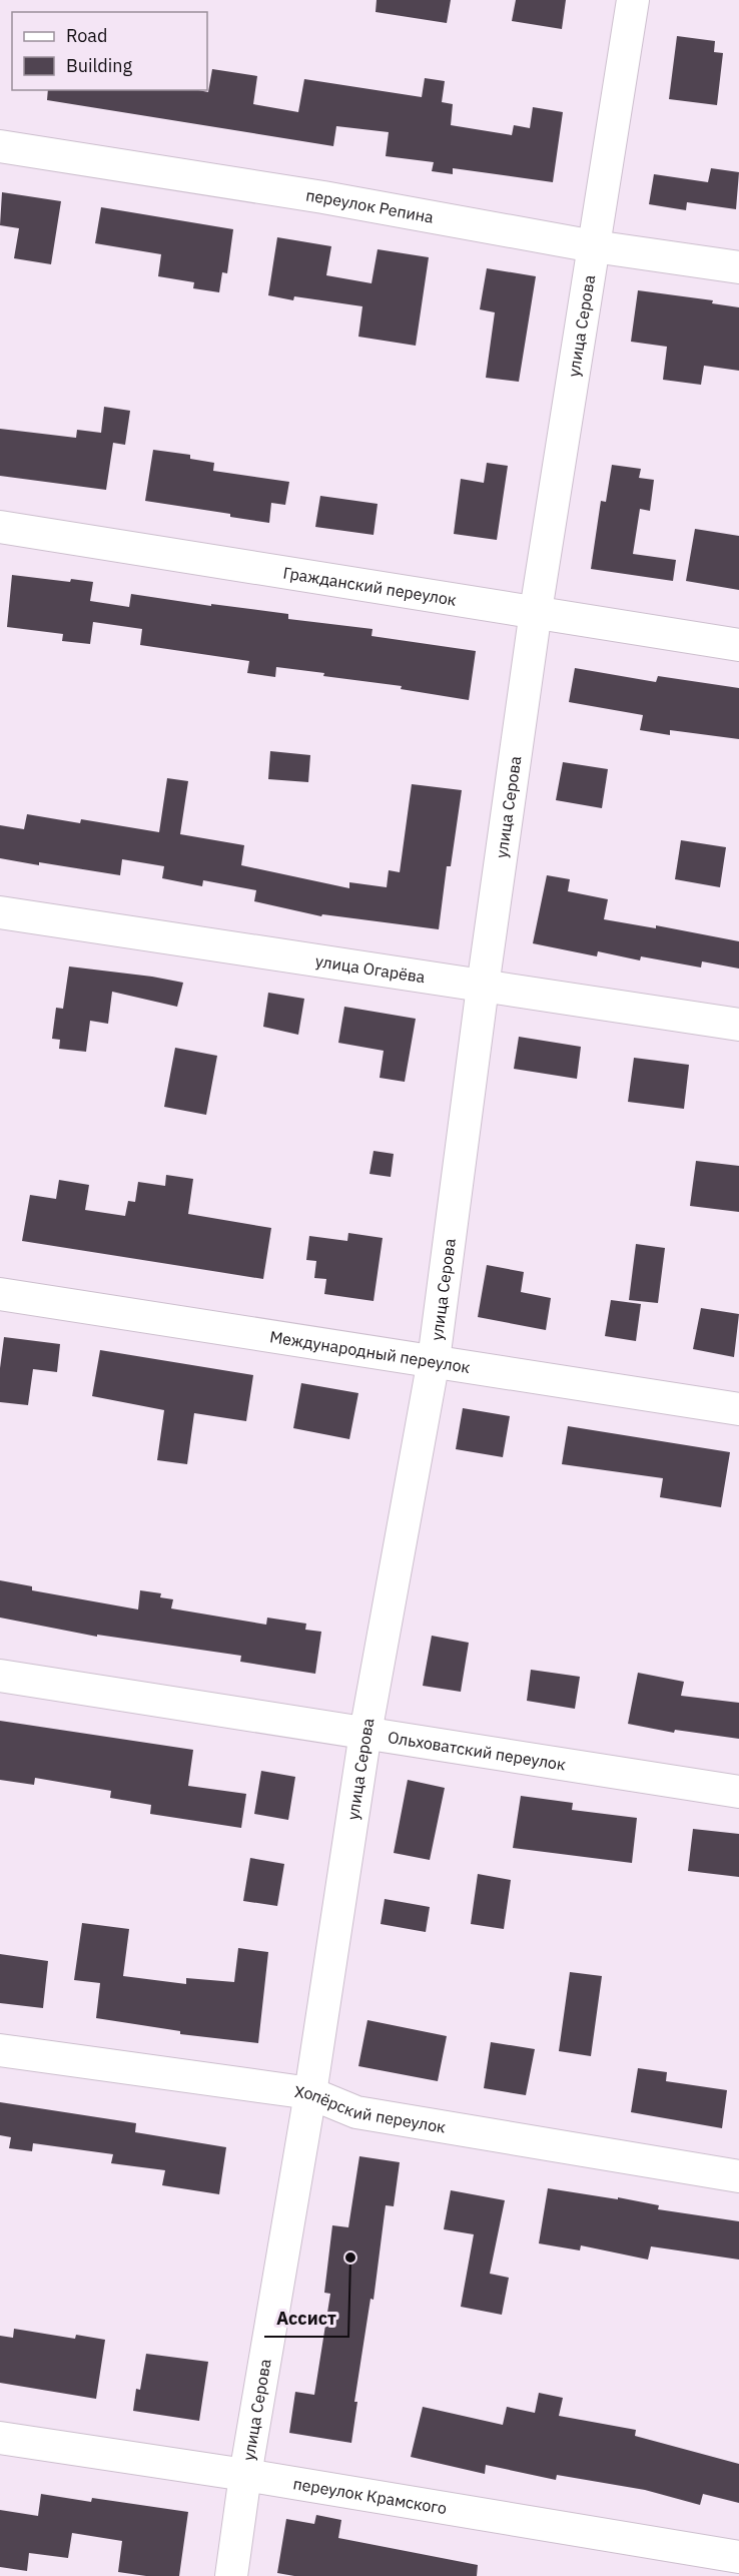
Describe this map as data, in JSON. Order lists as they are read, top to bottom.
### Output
{
  "streets": {
    "street": [
      "переулок Репина",
      "улица Серова",
      "Гражданский переулок",
      "улица Огарёва",
      "Международный переулок",
      "Ольховатский переулок",
      "Хопёрский переулок",
      "переулок Крамского"
    ]
  },
  "crossings": [
    ["переулок Репина", "улица Серова"],
    ["улица Серова", "Гражданский переулок"],
    ["улица Серова", "улица Огарёва"],
    ["улица Серова", "Международный переулок"],
    ["улица Серова", "Ольховатский переулок"],
    ["улица Серова", "Хопёрский переулок"],
    ["улица Серова", "переулок Крамского"]
  ],
  "places": ["Ассист"],
  "legend": ["Road", "Building"]
}
